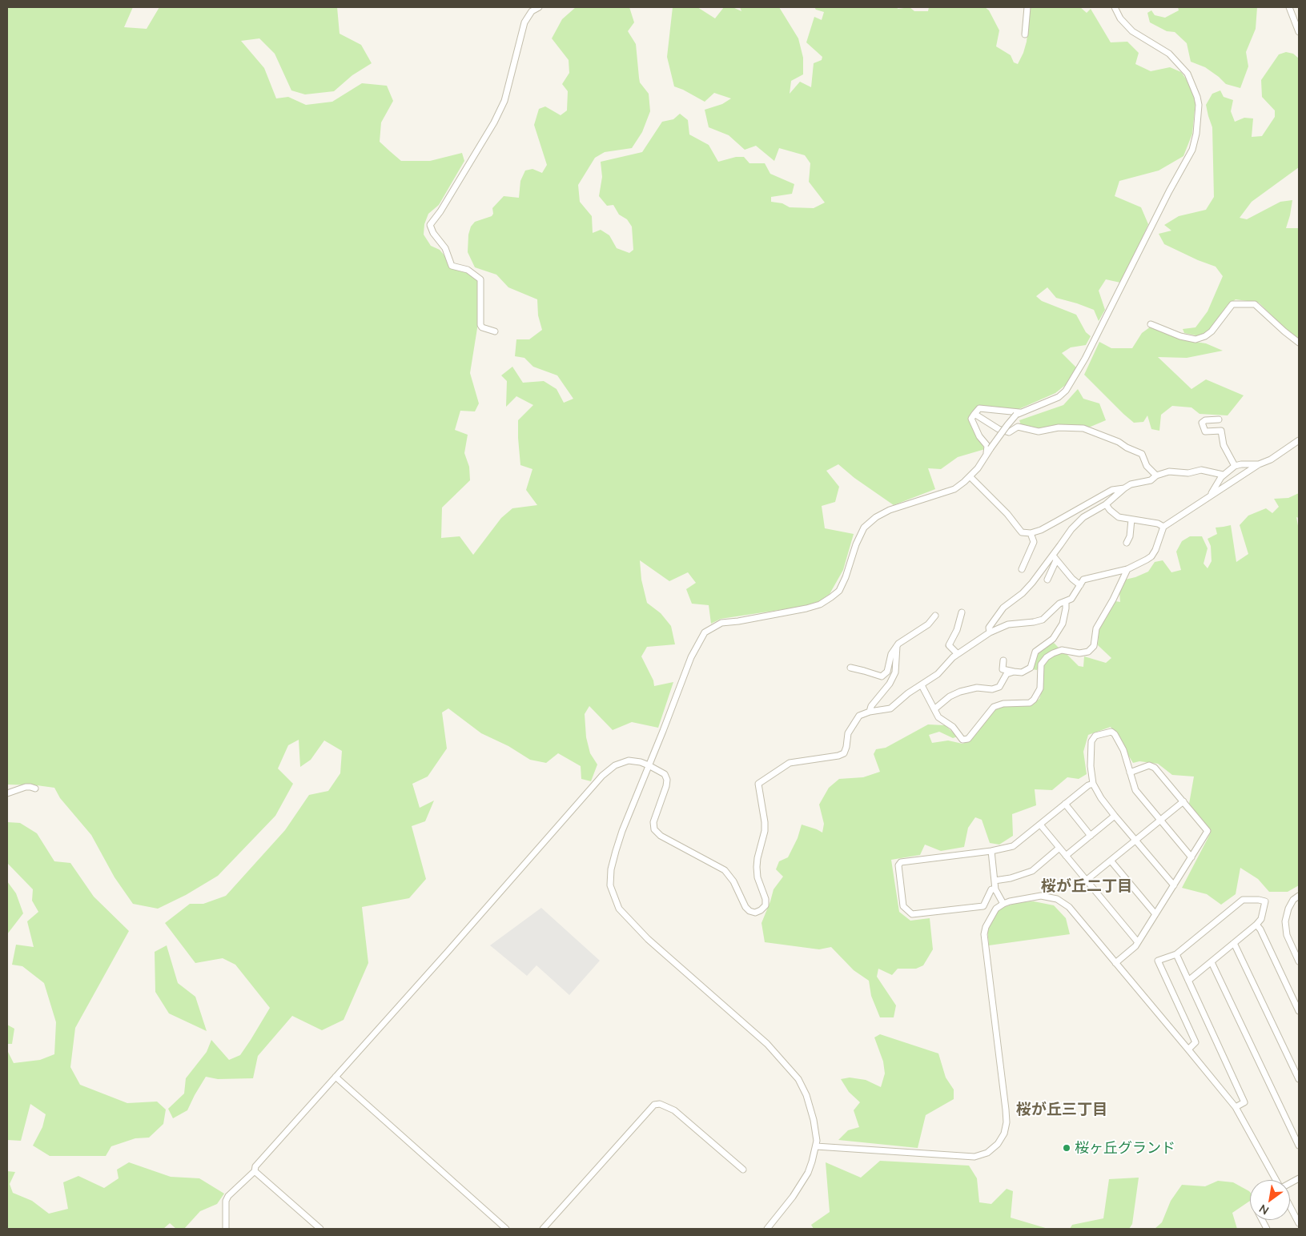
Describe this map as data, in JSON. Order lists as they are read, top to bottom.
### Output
{
  "districts": ["桜が丘二丁目", "桜が丘三丁目"],
  "places": ["桜ヶ丘グランド"],
  "north": "bottom left"
}
